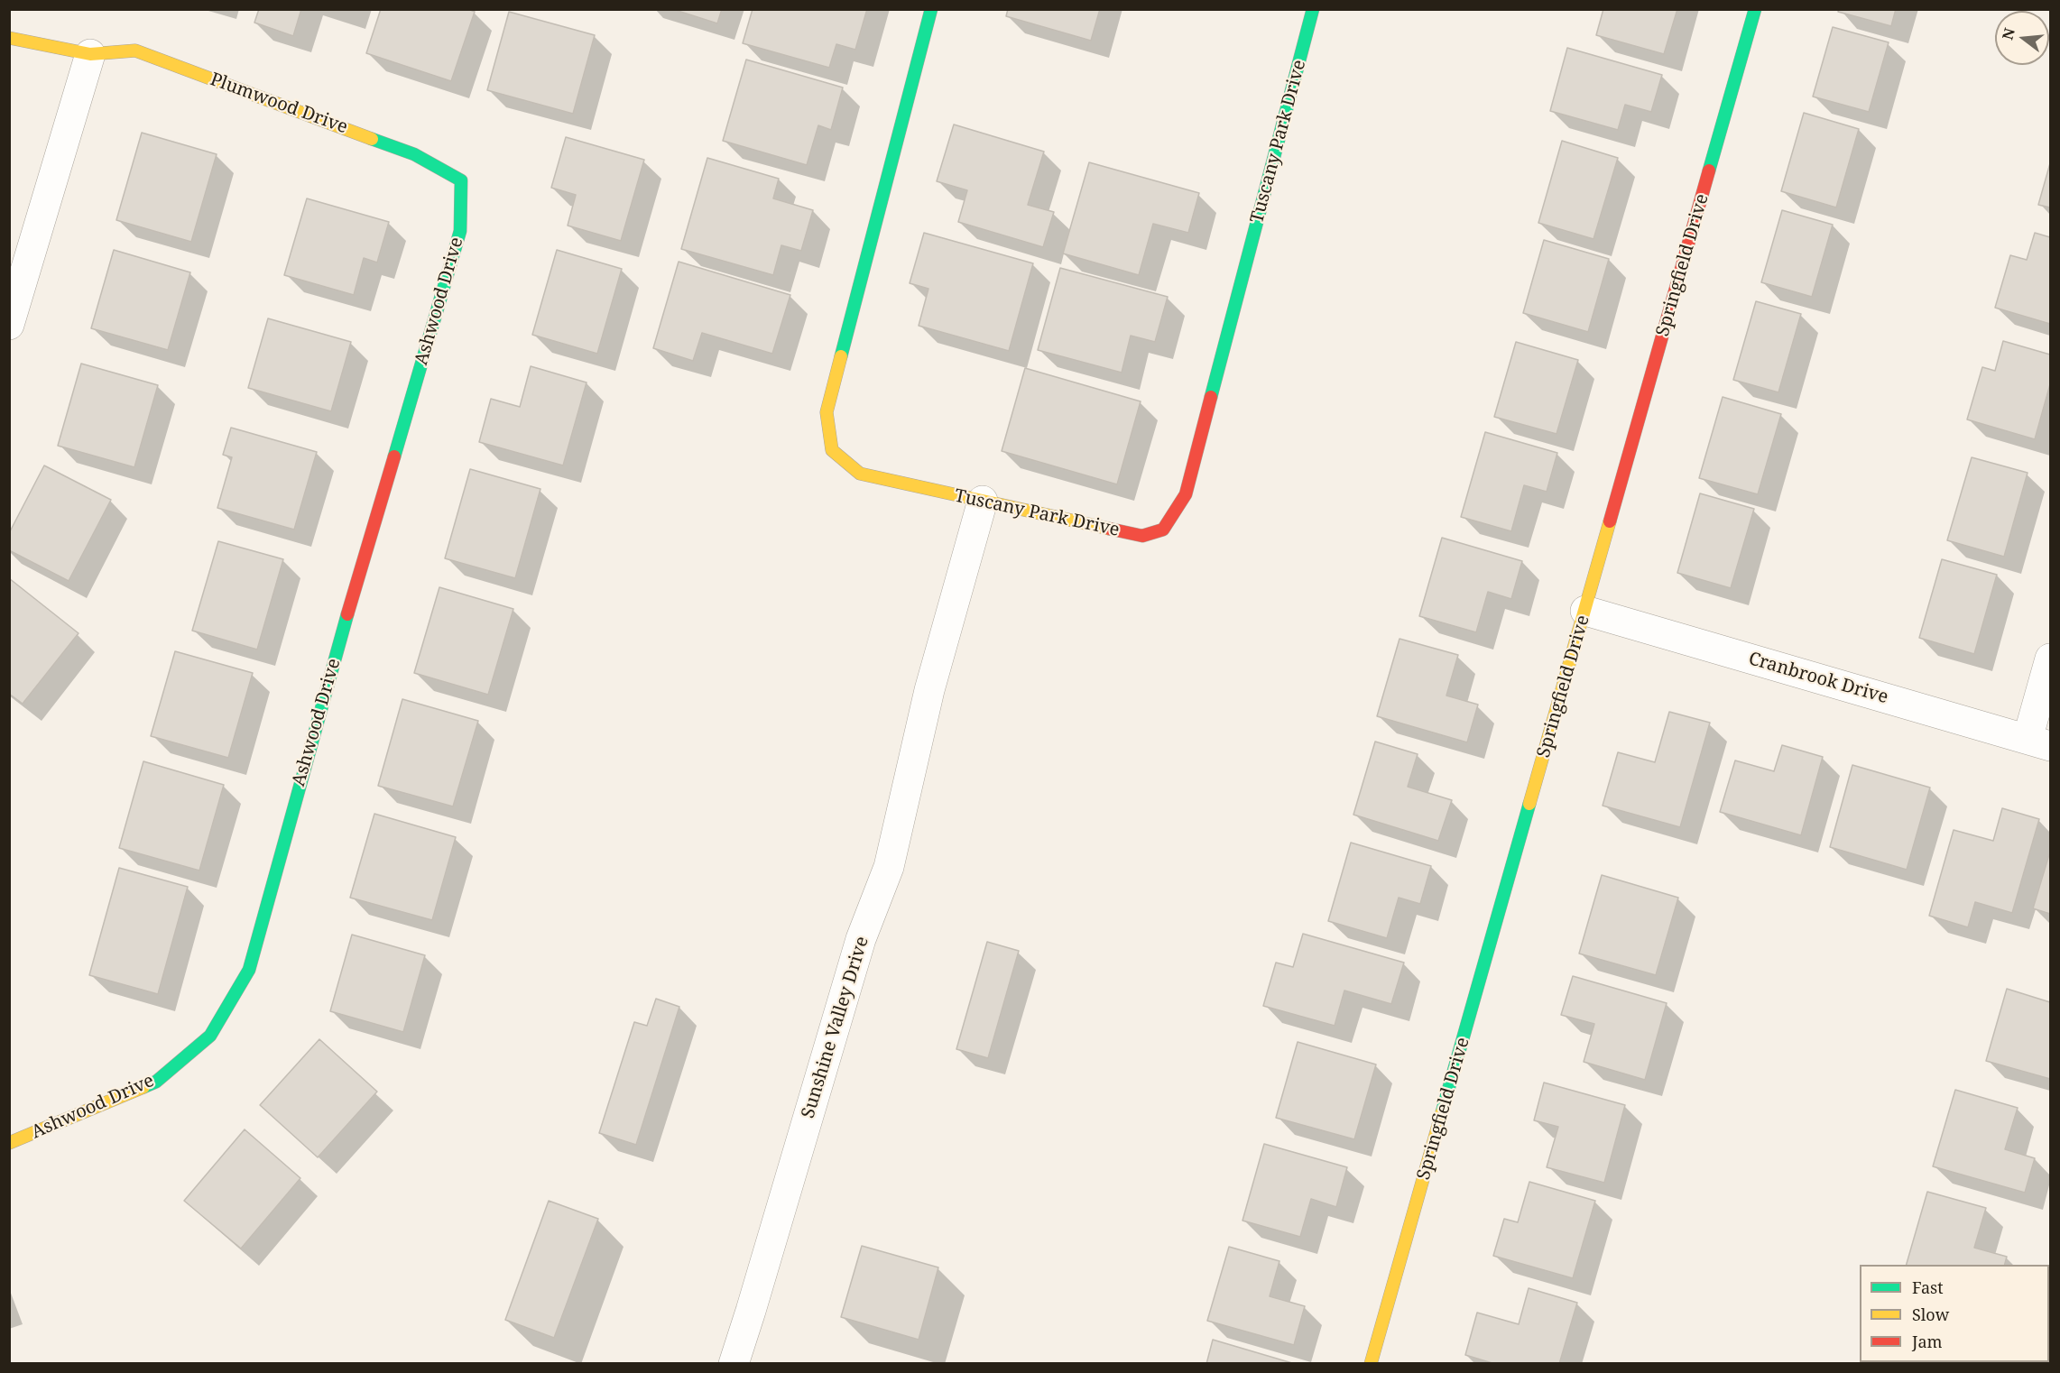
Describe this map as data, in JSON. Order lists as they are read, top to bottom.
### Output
{
  "streets": {
    "street": [
      "Plumwood Drive",
      "Tuscany Park Drive",
      "Springfield Drive",
      "Ashwood Drive",
      "Cranbrook Drive",
      "Sunshine Valley Drive"
    ]
  },
  "crossings": [
    ["Plumwood Drive", "Ashwood Drive"],
    ["Tuscany Park Drive", "Sunshine Valley Drive"],
    ["Springfield Drive", "Cranbrook Drive"]
  ],
  "legend": ["Fast", "Slow", "Jam"],
  "north": "left"
}
